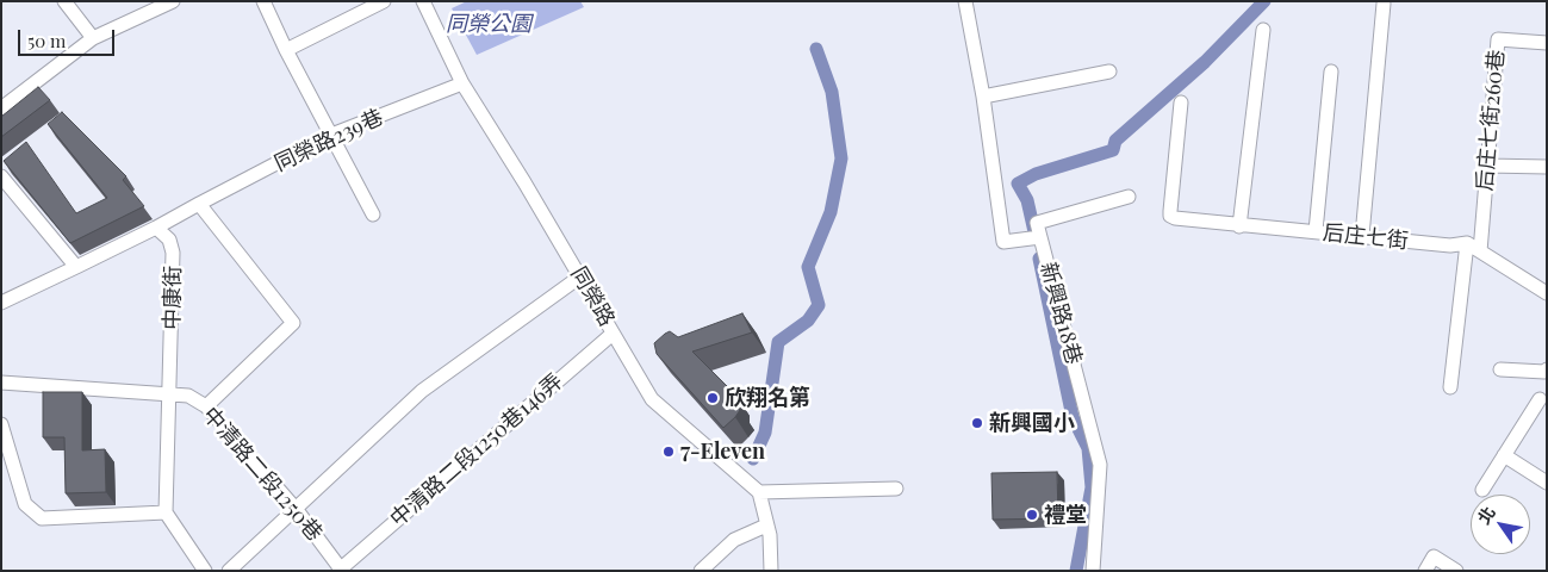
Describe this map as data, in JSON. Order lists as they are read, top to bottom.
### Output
{
  "streets": {
    "street": [
      "后庄七街260巷",
      "同榮路239巷",
      "后庄七街",
      "同榮路",
      "中康街",
      "新興路18巷",
      "中清路二段1250巷146弄",
      "中清路二段1250巷"
    ]
  },
  "crossings": [
    ["同榮路239巷", "同榮路"],
    ["同榮路239巷", "中康街"],
    ["同榮路", "中清路二段1250巷146弄"],
    ["中康街", "中清路二段1250巷"],
    ["中清路二段1250巷146弄", "中清路二段1250巷"]
  ],
  "parks": ["同榮公園"],
  "places": [
    "欣翔名第",
    "新興國小",
    "7-Eleven",
    "禮堂"
  ],
  "scale_bar": "50 m",
  "north": "top left"
}
